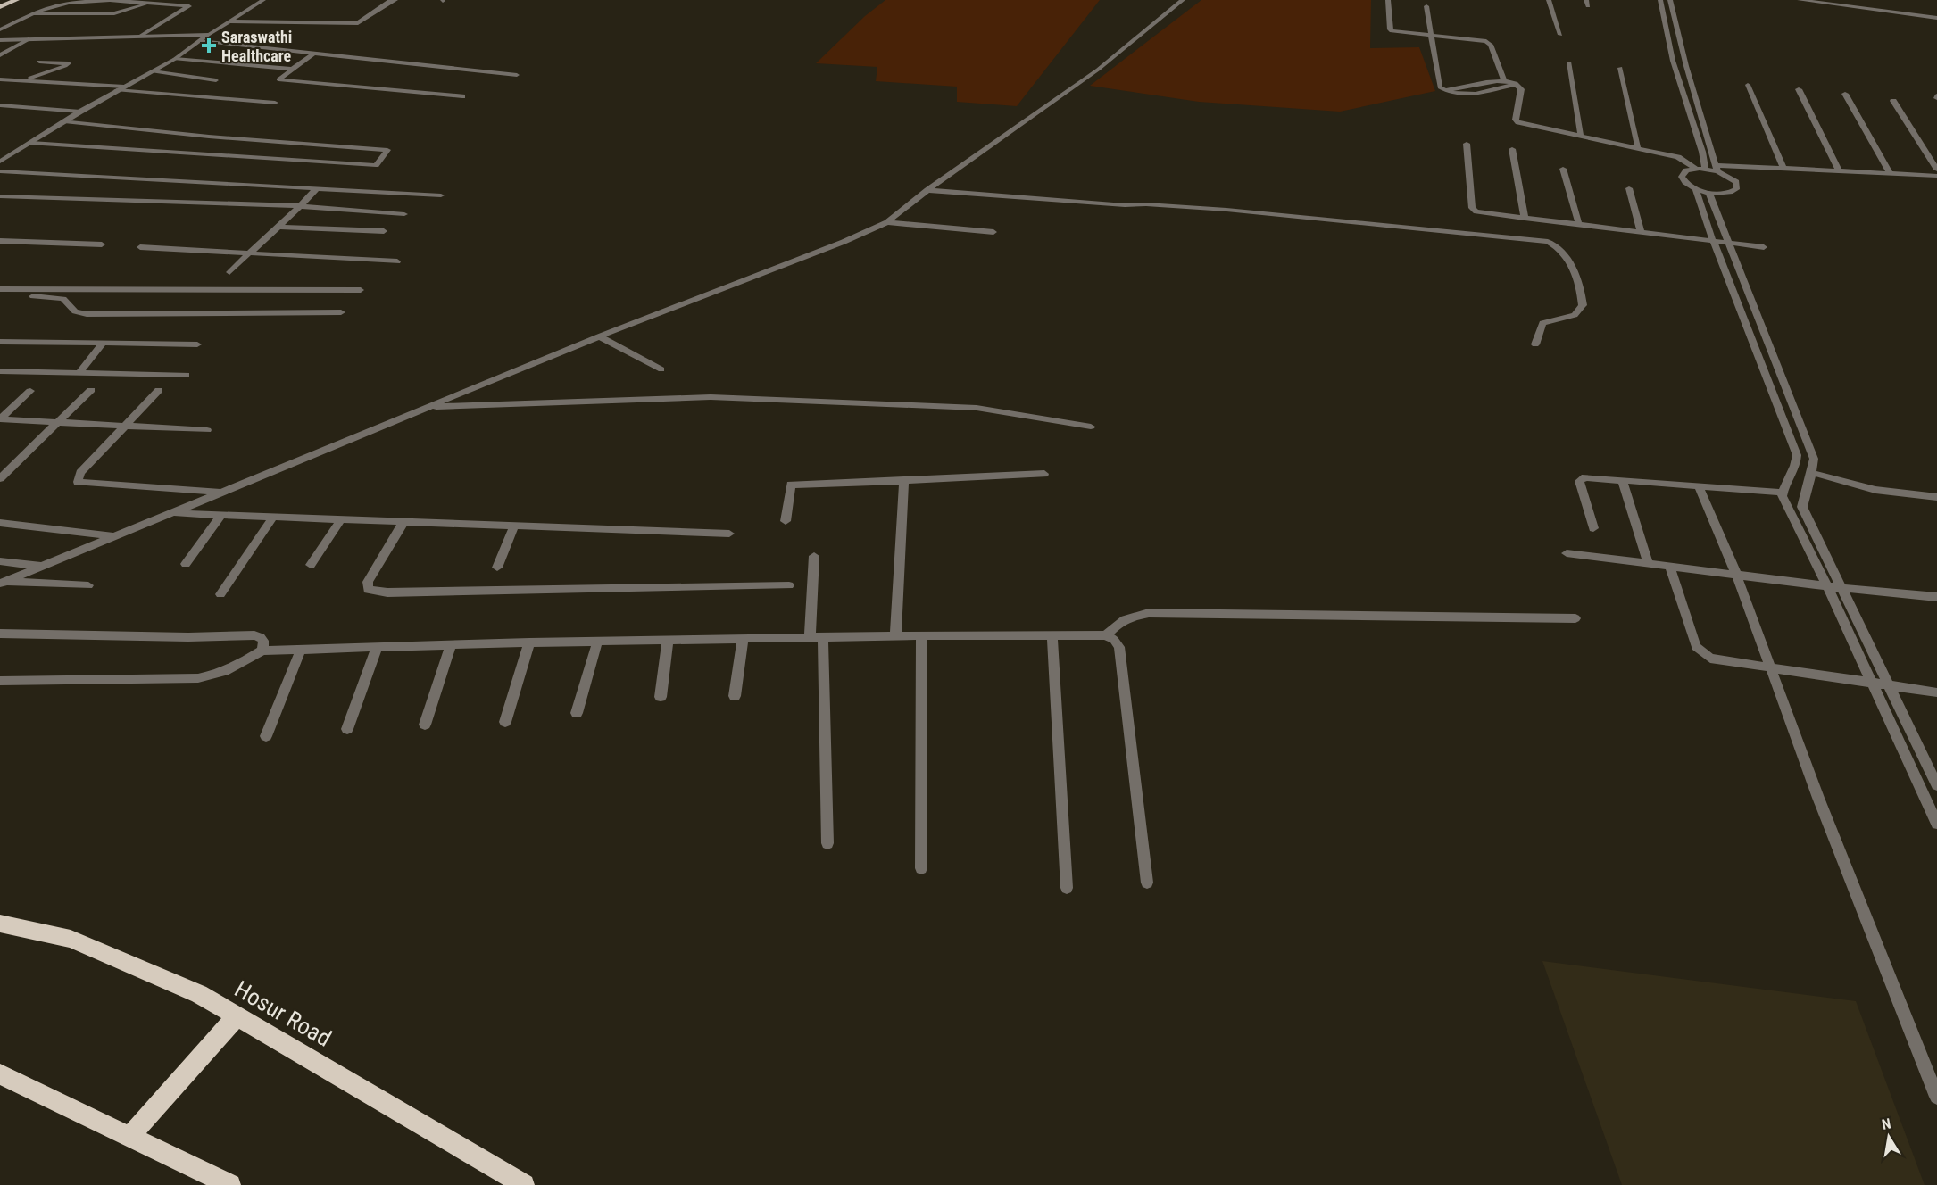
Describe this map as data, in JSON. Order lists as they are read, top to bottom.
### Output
{
  "streets": {
    "highway": ["Hosur Road"]
  },
  "places": {
    "health": ["Saraswathi Healthcare"]
  },
  "north": "top"
}
